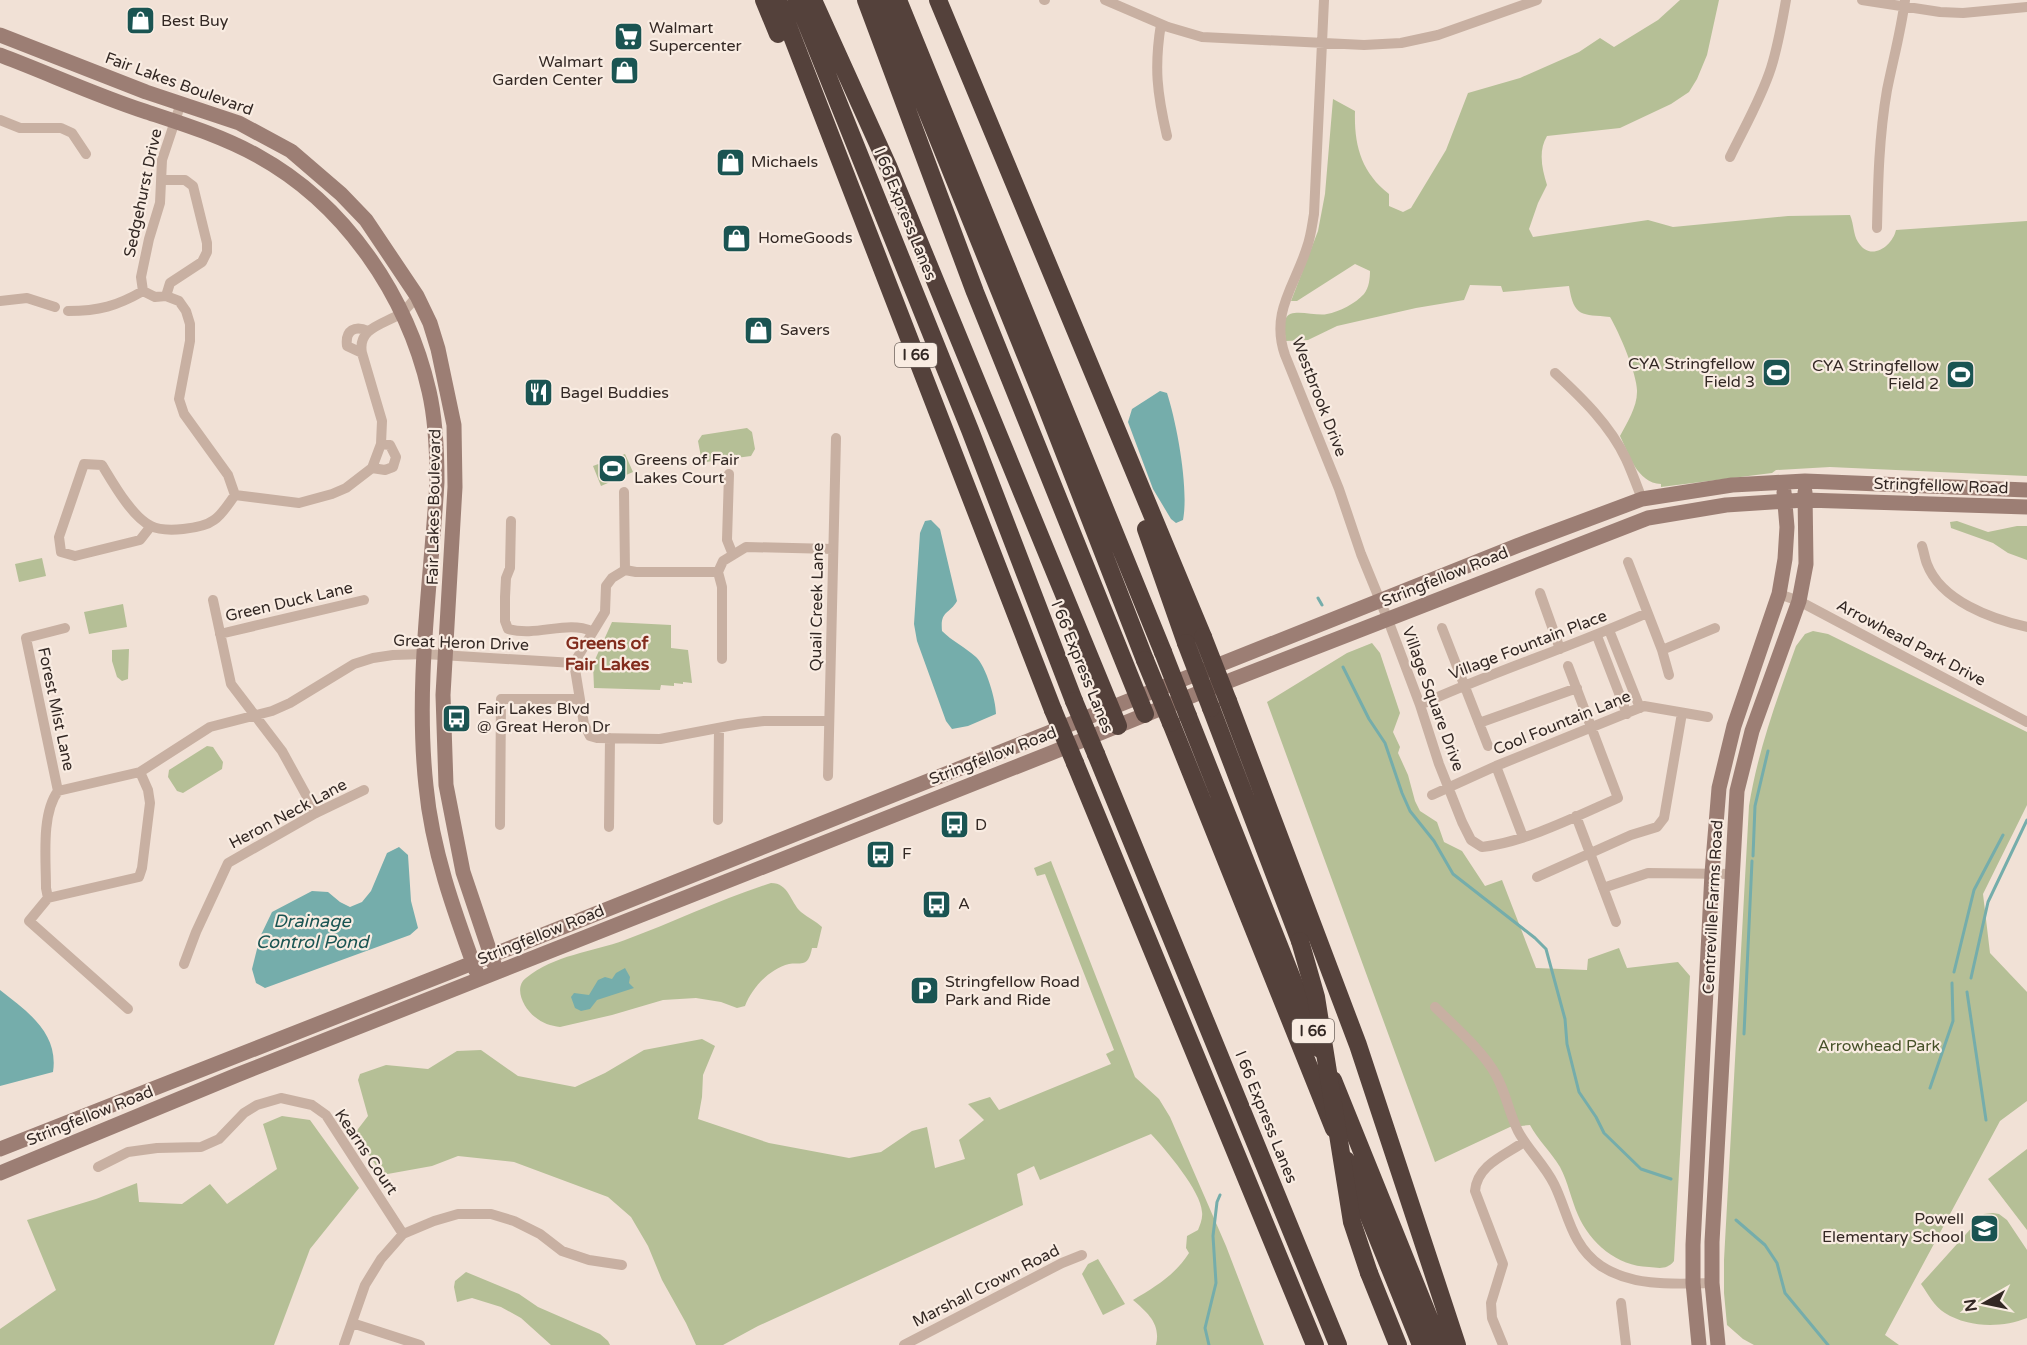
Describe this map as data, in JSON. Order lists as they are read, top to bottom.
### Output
{
  "streets": {
    "highway": ["I 66 Express Lanes", "I 66"],
    "main road": ["Fair Lakes Boulevard", "Stringfellow Road", "Centreville Farms Road"],
    "street": [
      "Sedgehurst Drive",
      "Westbrook Drive",
      "Green Duck Lane",
      "Quail Creek Lane",
      "Great Heron Drive",
      "Arrowhead Park Drive",
      "Village Fountain Place",
      "Village Square Drive",
      "Forest Mist Lane",
      "Cool Fountain Lane",
      "Heron Neck Lane",
      "Kearns Court",
      "Marshall Crown Road"
    ]
  },
  "crossings": [
    ["Fair Lakes Boulevard", "Sedgehurst Drive"],
    ["Fair Lakes Boulevard", "Stringfellow Road"],
    ["Fair Lakes Boulevard", "Great Heron Drive"],
    ["Westbrook Drive", "Stringfellow Road"],
    ["Westbrook Drive", "Village Square Drive"],
    ["Stringfellow Road", "Village Square Drive"],
    ["Stringfellow Road", "Centreville Farms Road"],
    ["Green Duck Lane", "Great Heron Drive"],
    ["Green Duck Lane", "Heron Neck Lane"],
    ["Great Heron Drive", "Forest Mist Lane"],
    ["Arrowhead Park Drive", "Centreville Farms Road"],
    ["Village Fountain Place", "Village Square Drive"],
    ["Village Square Drive", "Cool Fountain Lane"]
  ],
  "districts": ["Greens of Fair Lakes"],
  "water": ["Drainage Control Pond"],
  "parks": ["Arrowhead Park"],
  "places": {
    "shop": [
      "Best Buy",
      "Walmart Garden Center",
      "Michaels",
      "HomeGoods",
      "Savers"
    ],
    "supermarket": ["Walmart Supercenter"],
    "sports": ["CYA Stringfellow Field 3", "CYA Stringfellow Field 2", "Greens of Fair Lakes Court"],
    "restaurant": ["Bagel Buddies"],
    "bus stop": [
      "Fair Lakes Blvd @ Great Heron Dr",
      "D",
      "F",
      "A"
    ],
    "parking": ["Stringfellow Road Park and Ride"],
    "school or university": ["Powell Elementary School"]
  },
  "north": "left"
}
